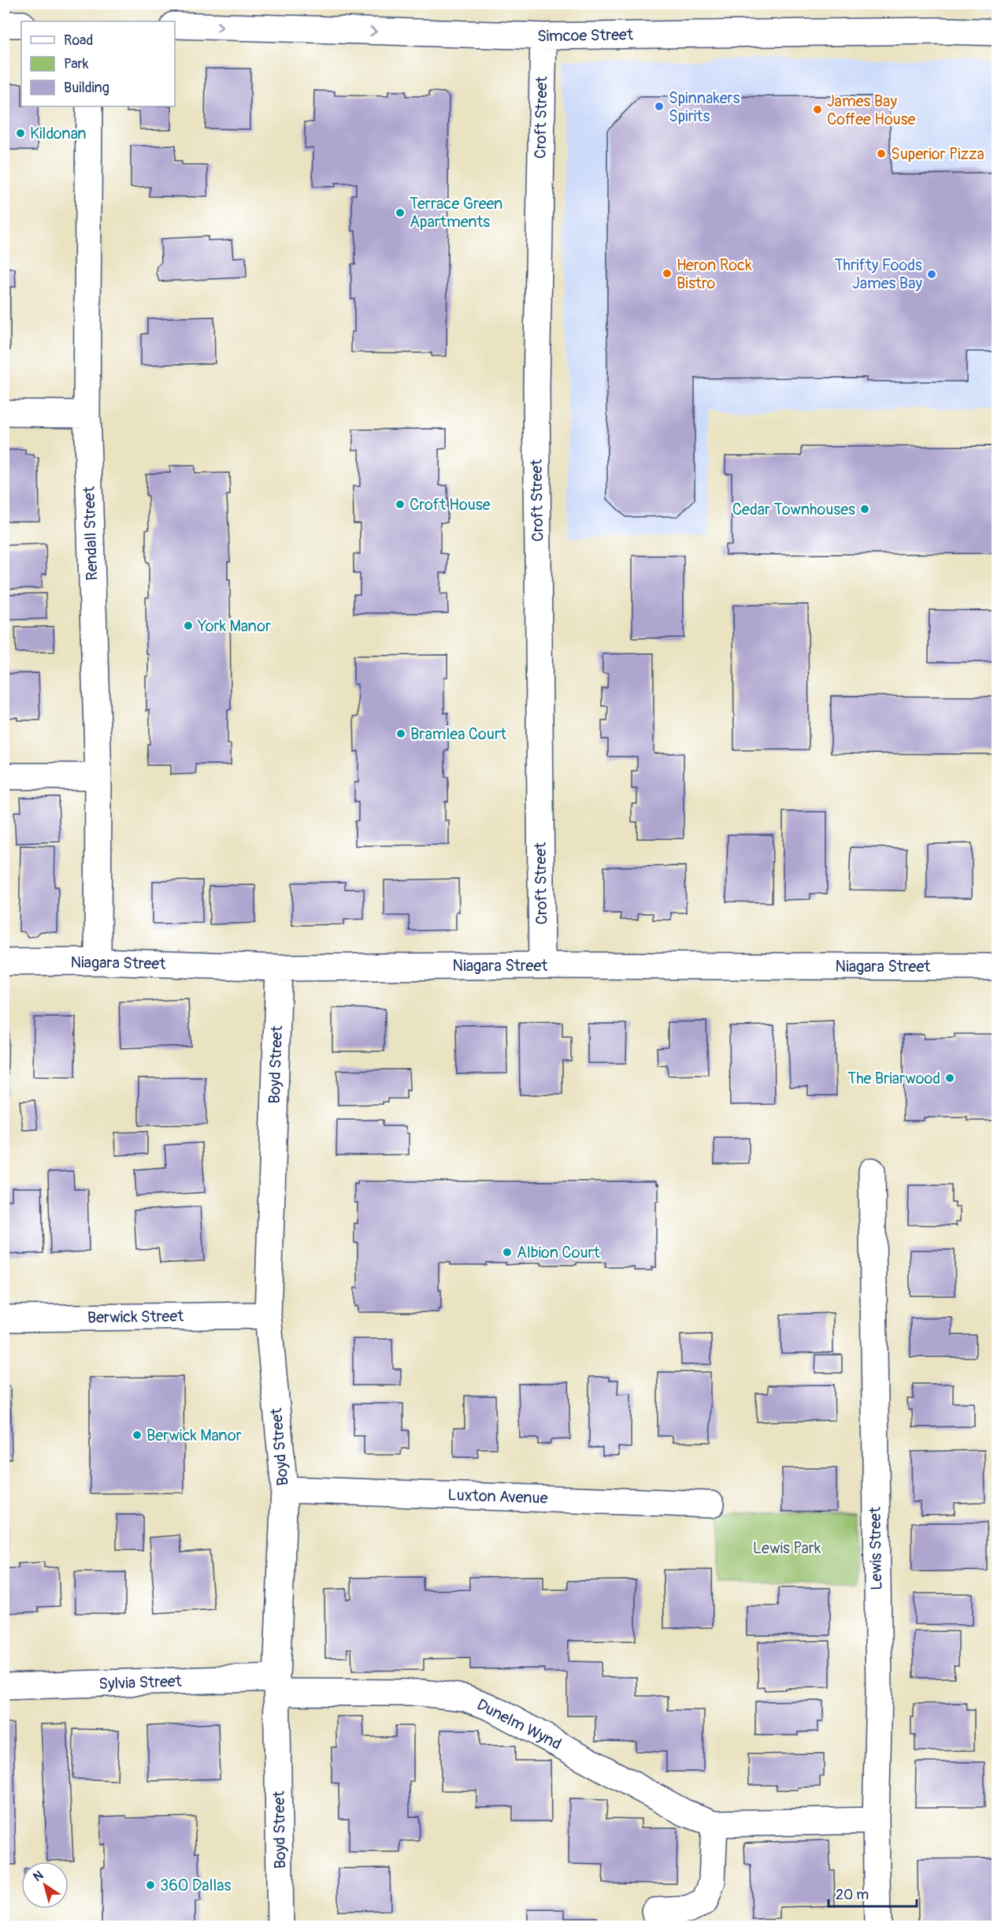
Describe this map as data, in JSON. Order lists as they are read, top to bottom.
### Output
{
  "streets": {
    "street": [
      "Simcoe Street",
      "Croft Street",
      "Rendall Street",
      "Niagara Street",
      "Boyd Street",
      "Berwick Street",
      "Luxton Avenue",
      "Lewis Street",
      "Sylvia Street",
      "Dunelm Wynd"
    ]
  },
  "crossings": [
    ["Simcoe Street", "Croft Street"],
    ["Croft Street", "Niagara Street"],
    ["Rendall Street", "Niagara Street"],
    ["Niagara Street", "Boyd Street"],
    ["Boyd Street", "Berwick Street"],
    ["Boyd Street", "Luxton Avenue"],
    ["Boyd Street", "Sylvia Street"],
    ["Boyd Street", "Dunelm Wynd"],
    ["Lewis Street", "Dunelm Wynd"],
    ["Sylvia Street", "Dunelm Wynd"]
  ],
  "one_way": ["Simcoe Street"],
  "parks": ["Lewis Park"],
  "places": [
    "Spinnakers Spirits",
    "James Bay Coffee House",
    "Kildonan",
    "Superior Pizza",
    "Terrace Green Apartments",
    "Heron Rock Bistro",
    "Thrifty Foods James Bay",
    "Croft House",
    "Cedar Townhouses",
    "York Manor",
    "Bramlea Court",
    "The Briarwood",
    "Albion Court",
    "Berwick Manor",
    "360 Dallas"
  ],
  "legend": ["Road", "Park", "Building"],
  "scale_bar": "20 m",
  "north": "top left"
}
